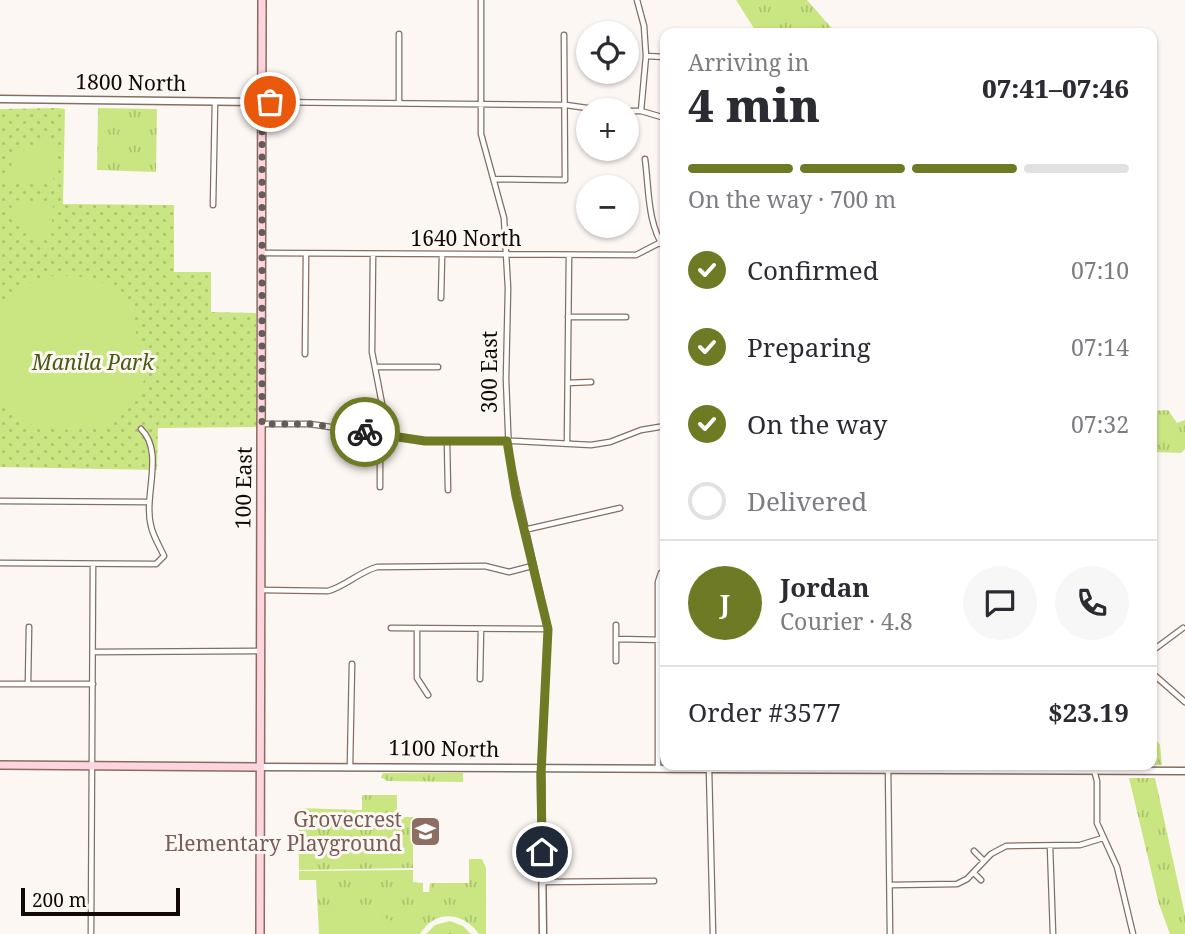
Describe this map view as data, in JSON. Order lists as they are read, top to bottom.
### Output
{
  "streets": {
    "main road": ["100 East", "1100 North"],
    "street": ["1800 North", "1640 North", "300 East"]
  },
  "crossings": [
    ["1800 North", "100 East"],
    ["1640 North", "300 East"],
    ["1640 North", "100 East"],
    ["300 East", "1100 North"],
    ["100 East", "1100 North"]
  ],
  "parks": ["Manila Park"],
  "places": {
    "school or university": ["Grovecrest Elementary Playground"]
  },
  "scale_bar": "200 m",
  "page": {
    "map_buttons": ["+", "−"],
    "heading": ["4 min", "Arriving in", "07:41–07:46"],
    "panel": [
      "Jordan",
      "Courier · 4.8",
      "Order #3577",
      "$23.19"
    ],
    "bar": "On the way · 700 m",
    "list": [
      ["Confirmed", "07:10"],
      ["Preparing", "07:14"],
      ["On the way", "07:32"],
      "Delivered"
    ],
    "round": "J",
    "scale": "200 m"
  }
}
